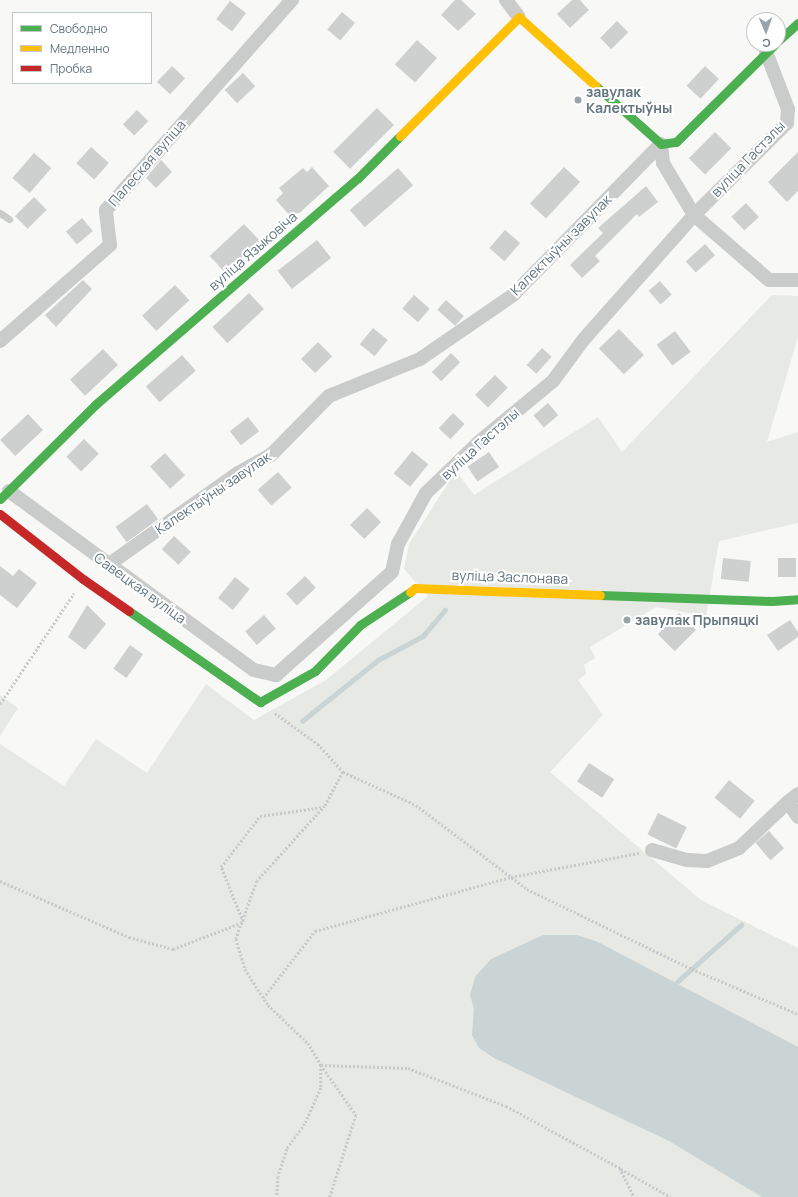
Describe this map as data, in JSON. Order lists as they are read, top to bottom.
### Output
{
  "streets": {
    "street": [
      "вуліца Гастэлы",
      "Палеская вуліца",
      "Калектыўны завулак",
      "вуліца Языковіча",
      "вуліца Заслонава",
      "Савецкая вуліца"
    ]
  },
  "crossings": [
    ["вуліца Гастэлы", "Савецкая вуліца"],
    ["Калектыўны завулак", "Савецкая вуліца"],
    ["вуліца Языковіча", "Савецкая вуліца"],
    ["вуліца Заслонава", "Савецкая вуліца"]
  ],
  "places": ["завулак Калектыўны", "завулак Прыпяцкі"],
  "legend": ["Свободно", "Медленно", "Пробка"],
  "north": "bottom"
}
